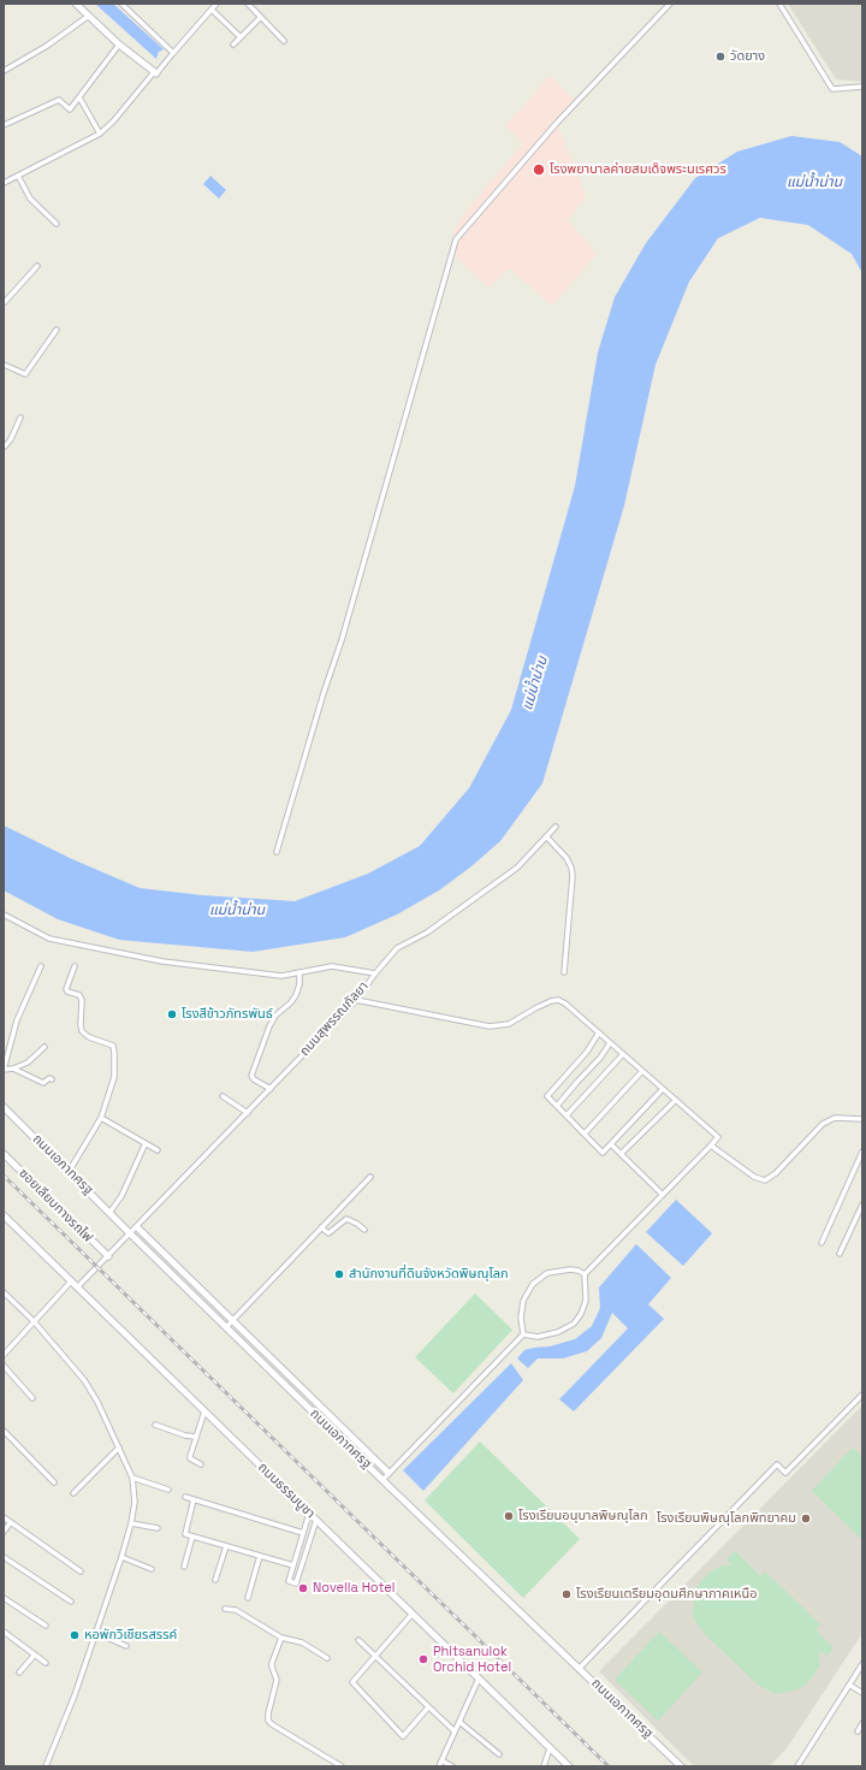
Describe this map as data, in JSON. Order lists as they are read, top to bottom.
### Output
{
  "streets": {
    "main road": ["ถนนเอกาทศรฐ", "ซอยเลียบทางรถไฟ", "ถนนธรรมบูชา"],
    "street": ["ถนนสุพรรณกัลยา"]
  },
  "crossings": [
    ["ถนนสุพรรณกัลยา", "ถนนเอกาทศรฐ"],
    ["ถนนสุพรรณกัลยา", "ซอยเลียบทางรถไฟ"],
    ["ถนนสุพรรณกัลยา", "ถนนธรรมบูชา"]
  ],
  "water": ["แม่น้ำน่าน"],
  "places": [
    "วัดยาง",
    "โรงพยาบาลค่ายสมเด็จพระนเรศวร",
    "โรงสีข้าวภัทรพันธ์",
    "สำนักงานที่ดินจังหวัดพิษณุโลก",
    "โรงเรียนอนุบาลพิษณุโลก",
    "โรงเรียนพิษณุโลกพิทยาคม",
    "Novella Hotel",
    "โรงเรียนเตรียมอุดมศึกษาภาคเหนือ",
    "หอพักวิเชียรสรรค์",
    "Phitsanulok Orchid Hotel"
  ]
}
